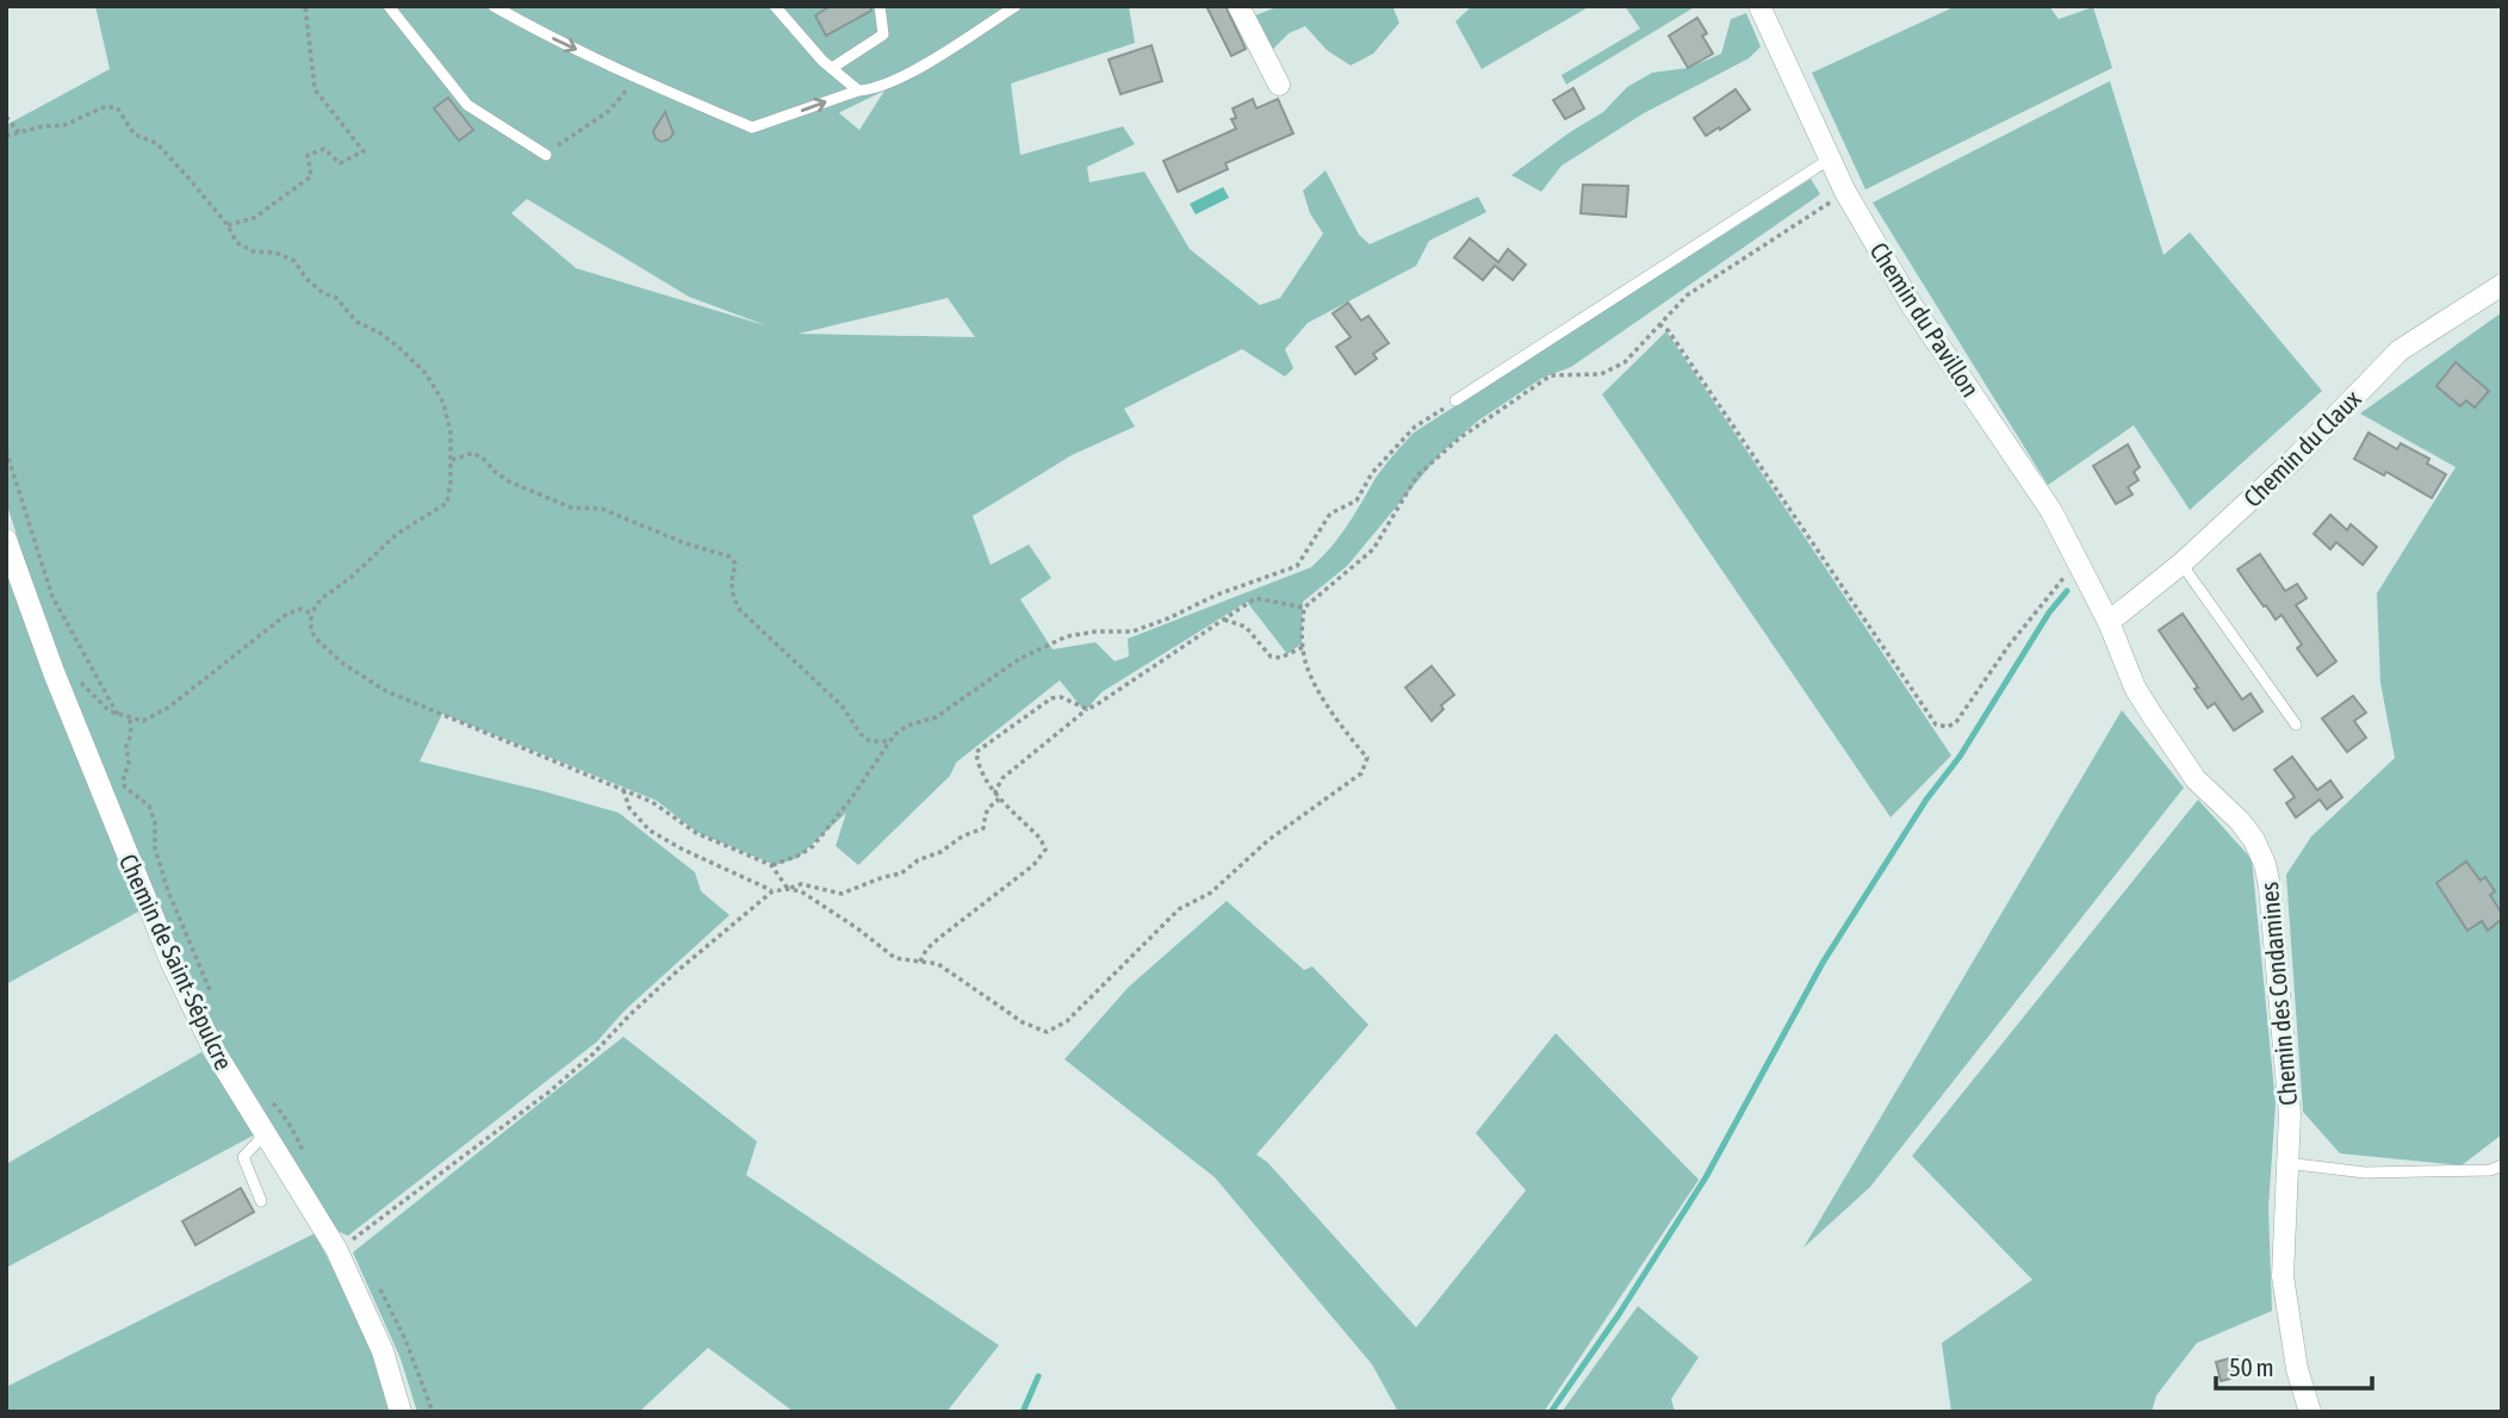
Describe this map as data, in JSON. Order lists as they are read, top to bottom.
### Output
{
  "streets": {
    "street": [
      "Chemin du Pavillon",
      "Chemin du Claux",
      "Chemin de Saint-Sépulcre",
      "Chemin des Condamines"
    ]
  },
  "crossings": [
    ["Chemin du Pavillon", "Chemin du Claux"],
    ["Chemin du Pavillon", "Chemin des Condamines"],
    ["Chemin du Claux", "Chemin des Condamines"]
  ],
  "scale_bar": "50 m"
}
